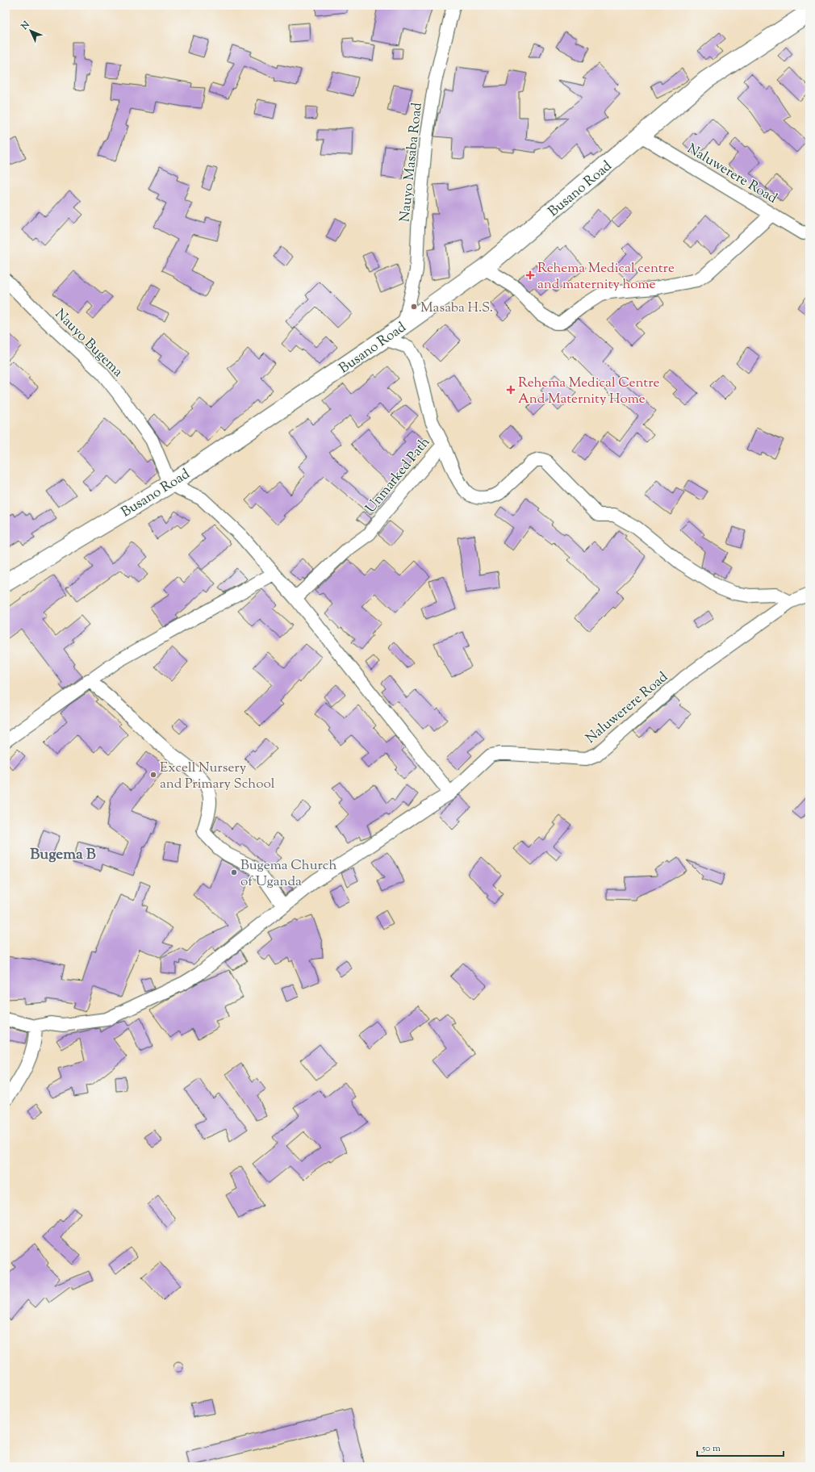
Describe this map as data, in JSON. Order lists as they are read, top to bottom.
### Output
{
  "streets": {
    "street": [
      "Nauyo Masaba Road",
      "Naluwerere Road",
      "Busano Road",
      "Nauyo Bugema",
      "Unmarked Path"
    ]
  },
  "crossings": [
    ["Nauyo Masaba Road", "Busano Road"],
    ["Naluwerere Road", "Busano Road"],
    ["Busano Road", "Nauyo Bugema"],
    ["Busano Road", "Unmarked Path"]
  ],
  "districts": ["Bugema B"],
  "places": {
    "health": ["Rehema Medical centre and maternity home", "Rehema Medical Centre And Maternity Home"],
    "other": ["Masaba H.S.", "Excell Nursery and Primary School", "Bugema Church of Uganda"]
  },
  "scale_bar": "50 m",
  "north": "top left"
}
